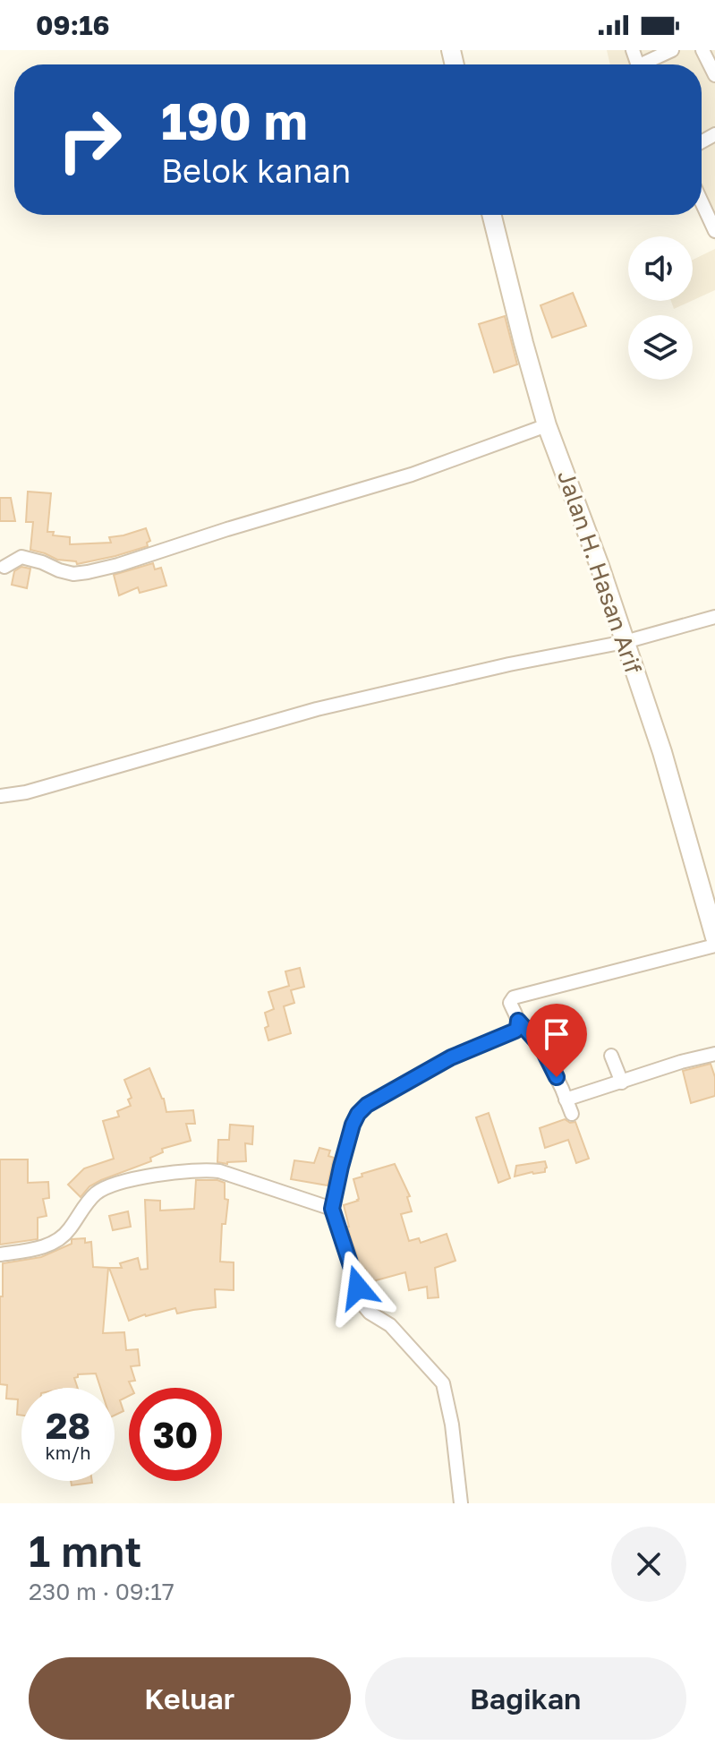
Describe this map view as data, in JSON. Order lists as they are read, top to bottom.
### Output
{
  "streets": {
    "main road": ["Jalan H. Hasan Arif"]
  },
  "page": {
    "status": "09:16",
    "turn": ["190 m", "Belok kanan"],
    "speed": "28 km/h",
    "limit": "30",
    "heading": ["1 mnt", "230 m · 09:17"],
    "buttons": ["Keluar", "Bagikan"]
  }
}
